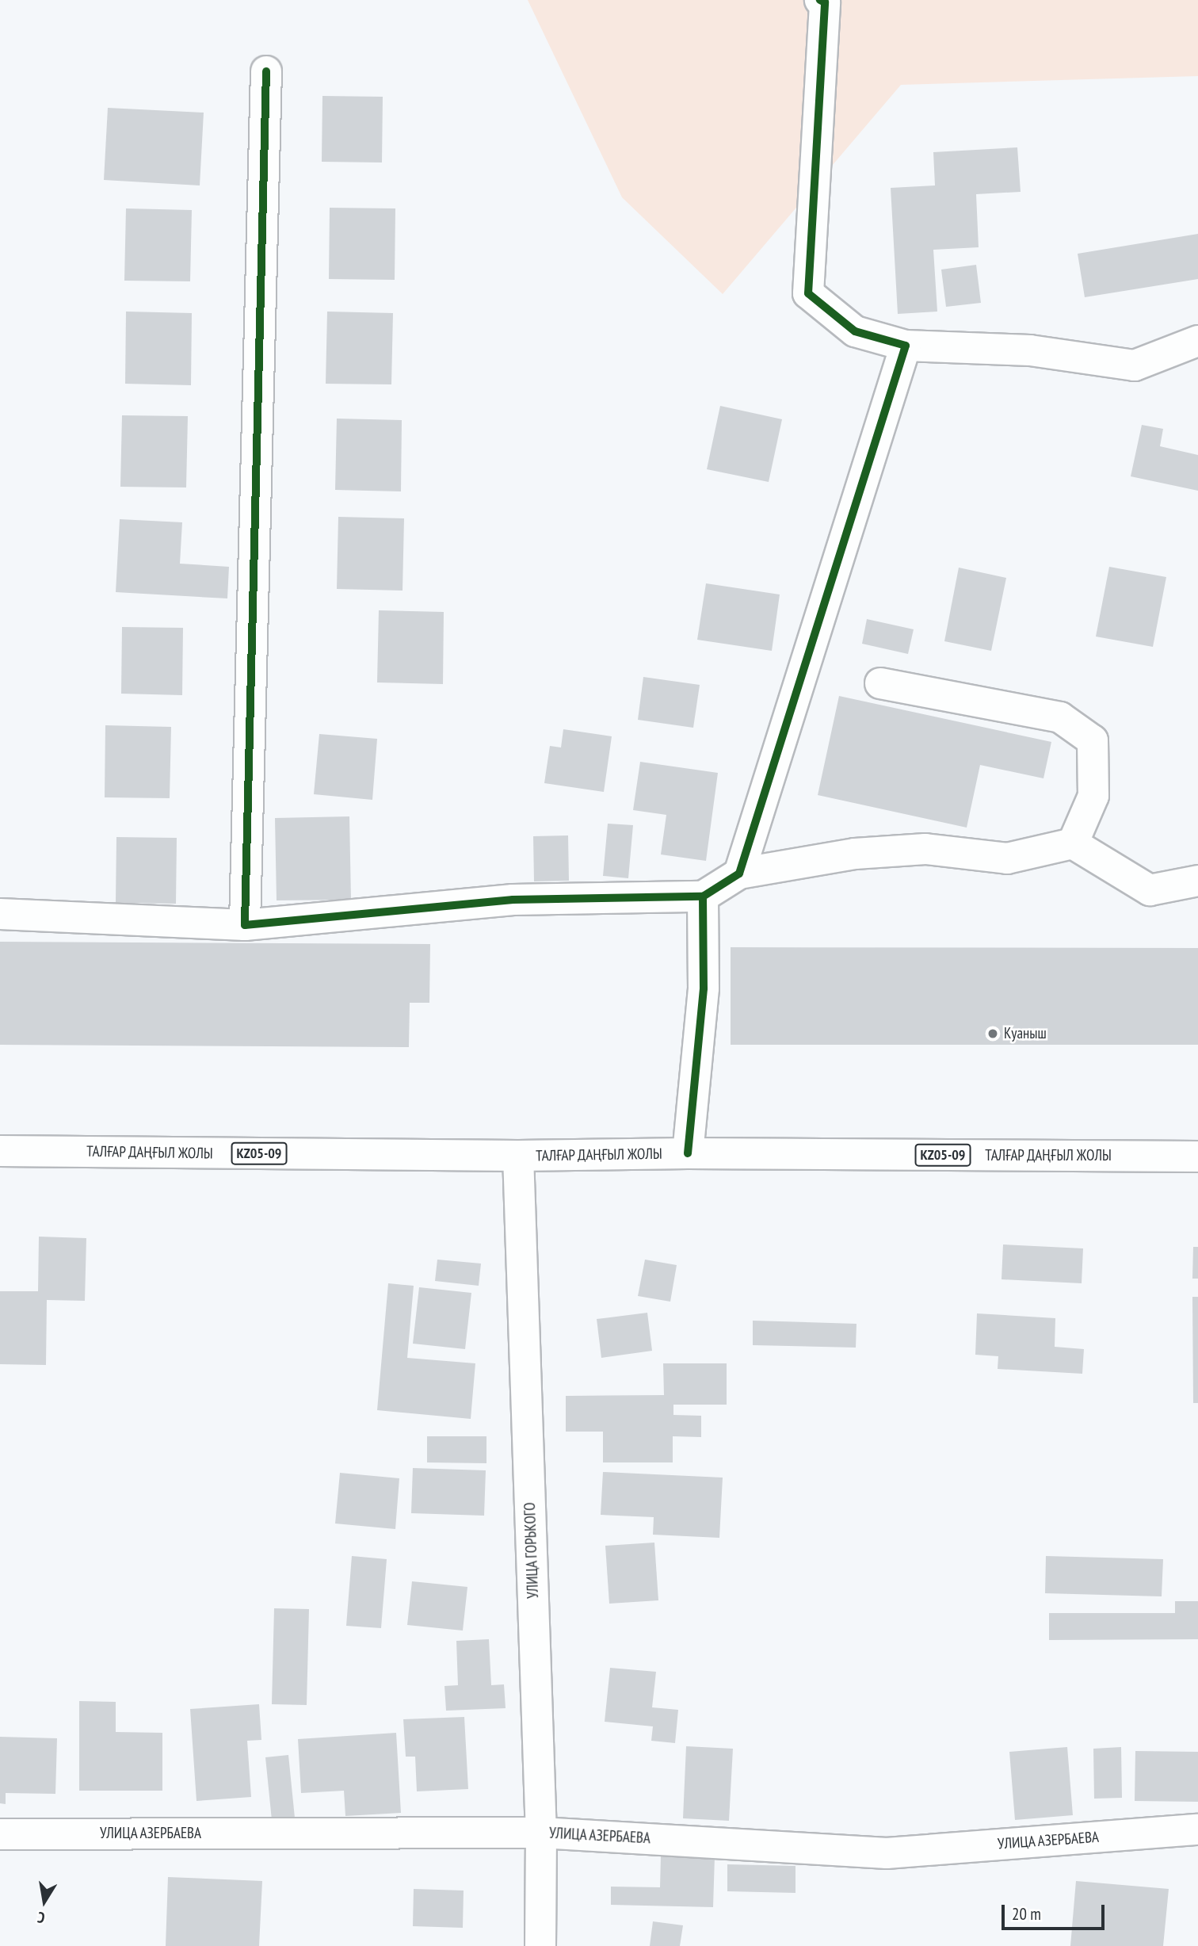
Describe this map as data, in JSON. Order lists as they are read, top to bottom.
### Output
{
  "streets": {
    "street": [
      "ТАЛҒАР ДАҢҒЫЛ ЖОЛЫ",
      "KZ05-09",
      "УЛИЦА ГОРЬКОГО",
      "УЛИЦА АЗЕРБАЕВА"
    ]
  },
  "crossings": [
    ["ТАЛҒАР ДАҢҒЫЛ ЖОЛЫ", "УЛИЦА ГОРЬКОГО"],
    ["УЛИЦА ГОРЬКОГО", "УЛИЦА АЗЕРБАЕВА"]
  ],
  "places": ["Куаныш"],
  "scale_bar": "20 m",
  "north": "bottom"
}
